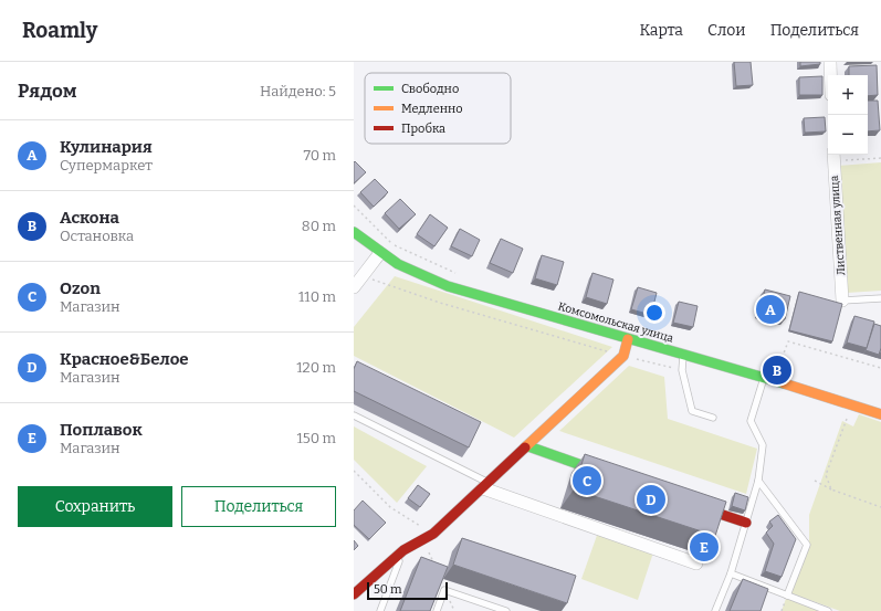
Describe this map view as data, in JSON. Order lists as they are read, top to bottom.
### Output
{
  "streets": {
    "main road": ["Комсомольская улица"],
    "street": ["Лиственная улица"]
  },
  "legend": ["Свободно", "Медленно", "Пробка"],
  "scale_bar": "50 m",
  "page": {
    "header": "Roamly",
    "nav": ["Карта", "Слои", "Поделиться"],
    "heading": ["Рядом", "Найдено: 5"],
    "map_buttons": ["+", "−"],
    "list": [
      {
        "mark": "A",
        "name": "Кулинария",
        "note": "Супермаркет",
        "value": "70 m"
      },
      {
        "mark": "B",
        "name": "Аскона",
        "note": "Остановка",
        "value": "80 m"
      },
      {
        "mark": "C",
        "name": "Ozon",
        "note": "Магазин",
        "value": "110 m"
      },
      {
        "mark": "D",
        "name": "Красное&Белое",
        "note": "Магазин",
        "value": "120 m"
      },
      {
        "mark": "E",
        "name": "Поплавок",
        "note": "Магазин",
        "value": "150 m"
      }
    ],
    "pins": [
      "A",
      "B",
      "C",
      "D",
      "E"
    ],
    "buttons": ["Сохранить", "Поделиться"],
    "scale": "50 m"
  }
}
